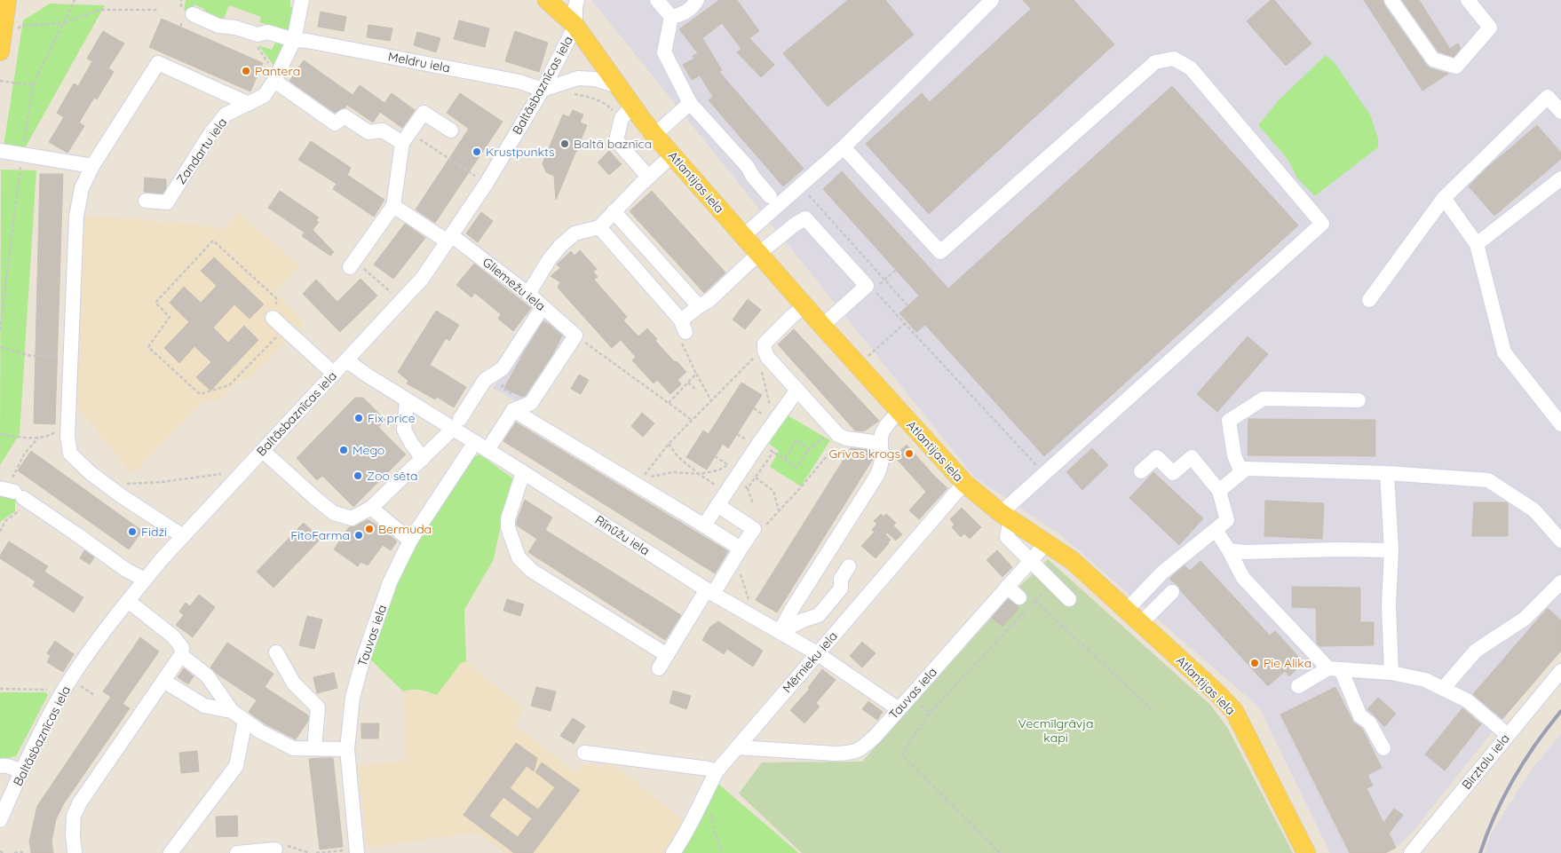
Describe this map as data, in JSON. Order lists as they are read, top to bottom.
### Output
{
  "streets": {
    "main road": ["Atlantijas iela"],
    "street": [
      "Meldru iela",
      "Baltāsbaznīcas iela",
      "Zandartu iela",
      "Gliemežu iela",
      "Rīnūžu iela",
      "Tauvas iela",
      "Mērnieku iela",
      "Birztalu iela"
    ]
  },
  "crossings": [
    ["Meldru iela", "Baltāsbaznīcas iela"],
    ["Meldru iela", "Zandartu iela"],
    ["Baltāsbaznīcas iela", "Atlantijas iela"],
    ["Baltāsbaznīcas iela", "Gliemežu iela"],
    ["Baltāsbaznīcas iela", "Rīnūžu iela"],
    ["Atlantijas iela", "Tauvas iela"],
    ["Atlantijas iela", "Mērnieku iela"],
    ["Rīnūžu iela", "Tauvas iela"],
    ["Rīnūžu iela", "Mērnieku iela"],
    ["Tauvas iela", "Mērnieku iela"]
  ],
  "parks": ["Vecmīlgrāvja kapi"],
  "places": [
    "Pantera",
    "Baltā baznīca",
    "Krustpunkts",
    "Fix price",
    "Mego",
    "Grīvas krogs",
    "Zoo sēta",
    "Bermuda",
    "Fidži",
    "FitoFarma",
    "Pie Alika"
  ]
}
